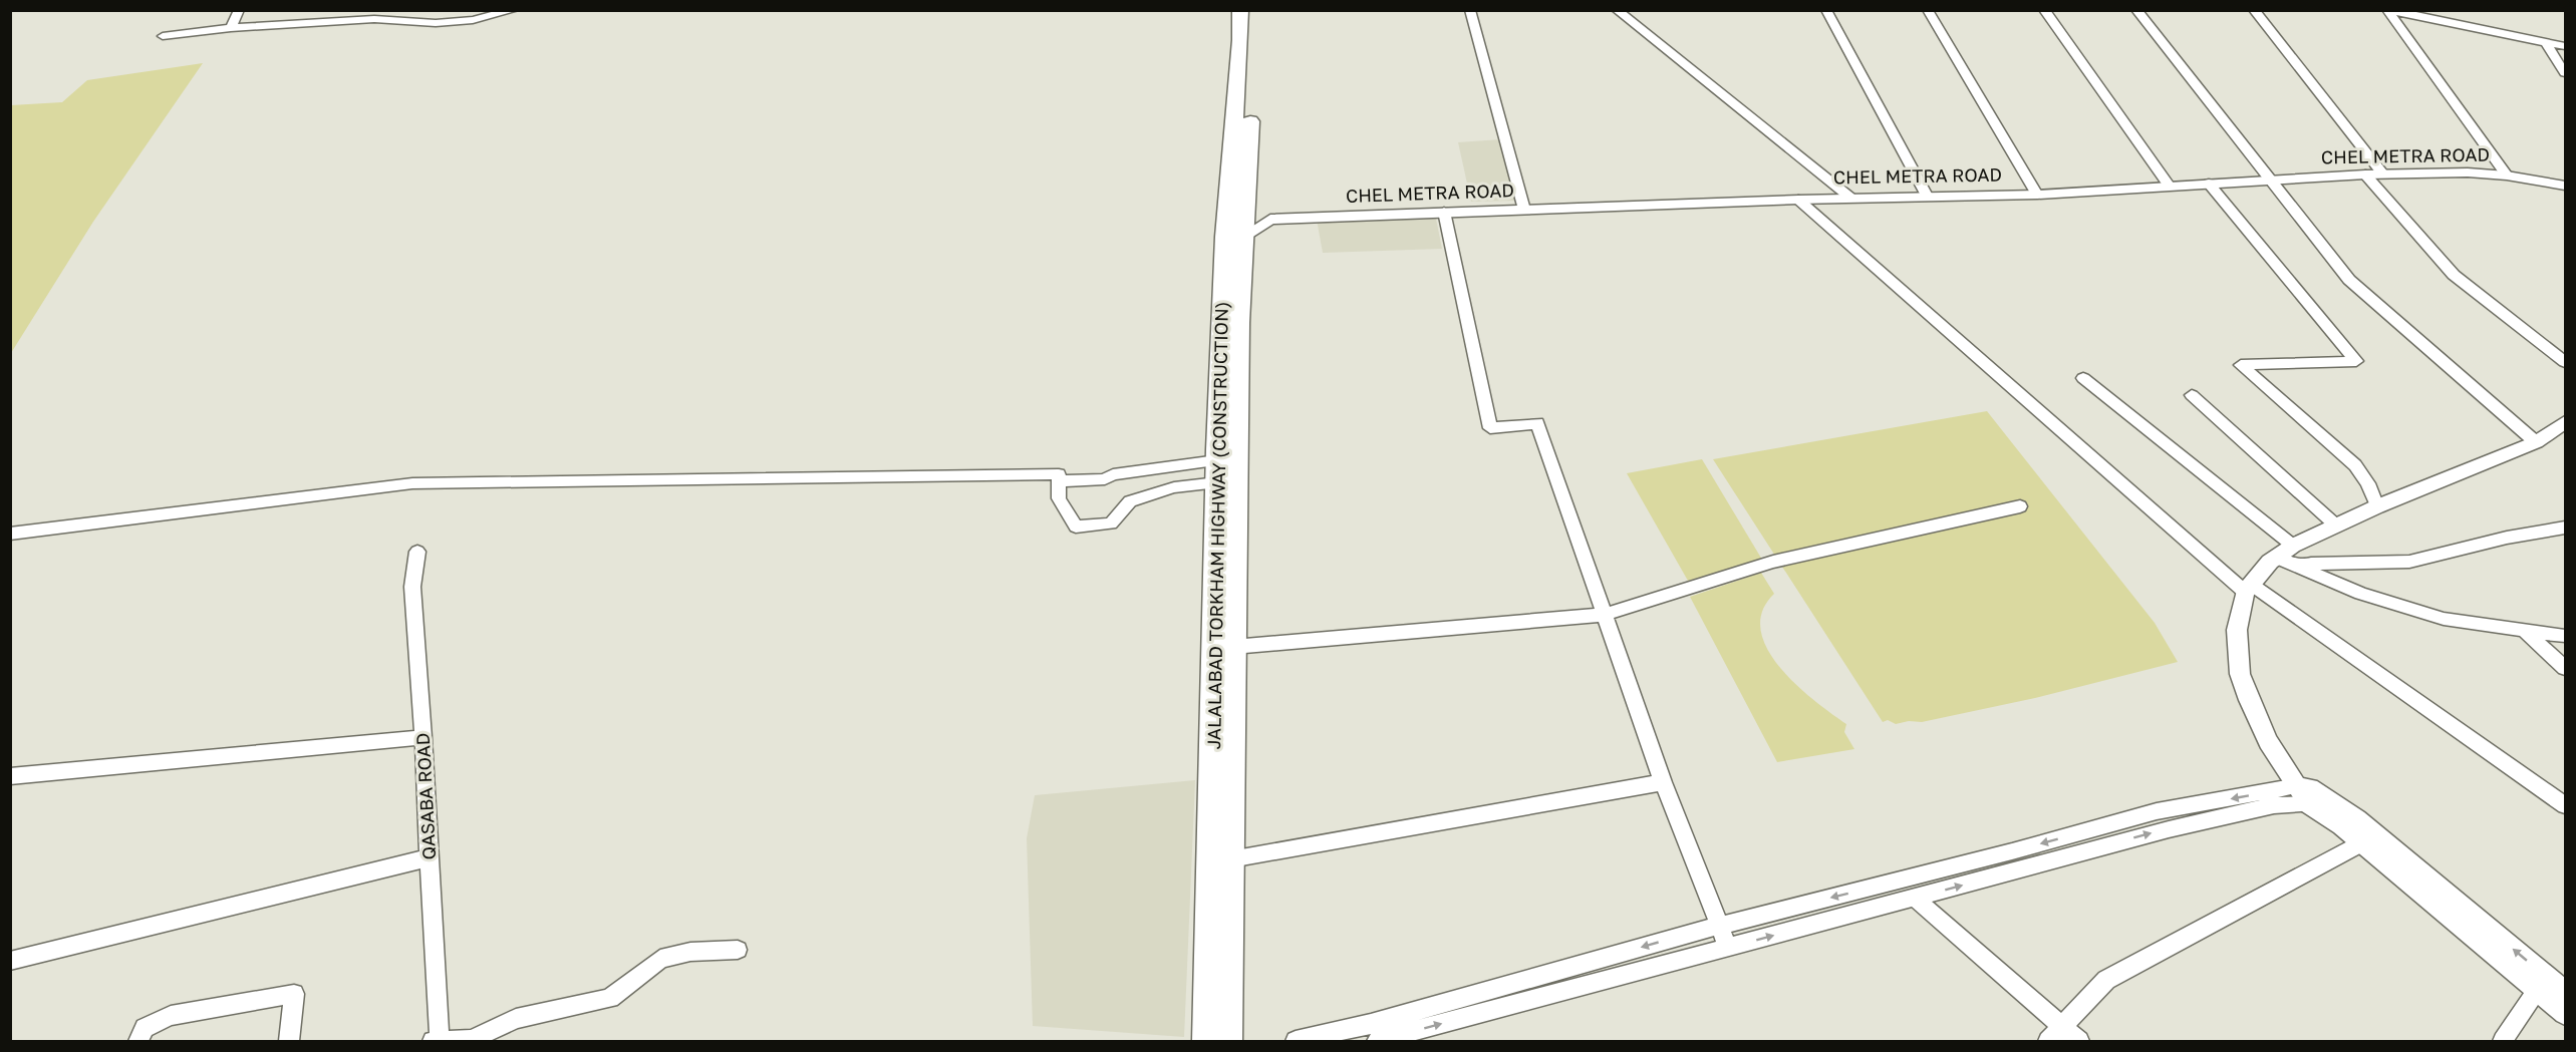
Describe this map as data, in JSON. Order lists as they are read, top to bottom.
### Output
{
  "streets": {
    "highway": ["JALALABAD TORKHAM HIGHWAY (CONSTRUCTION)"],
    "street": ["CHEL METRA ROAD", "QASABA ROAD"]
  }
}
